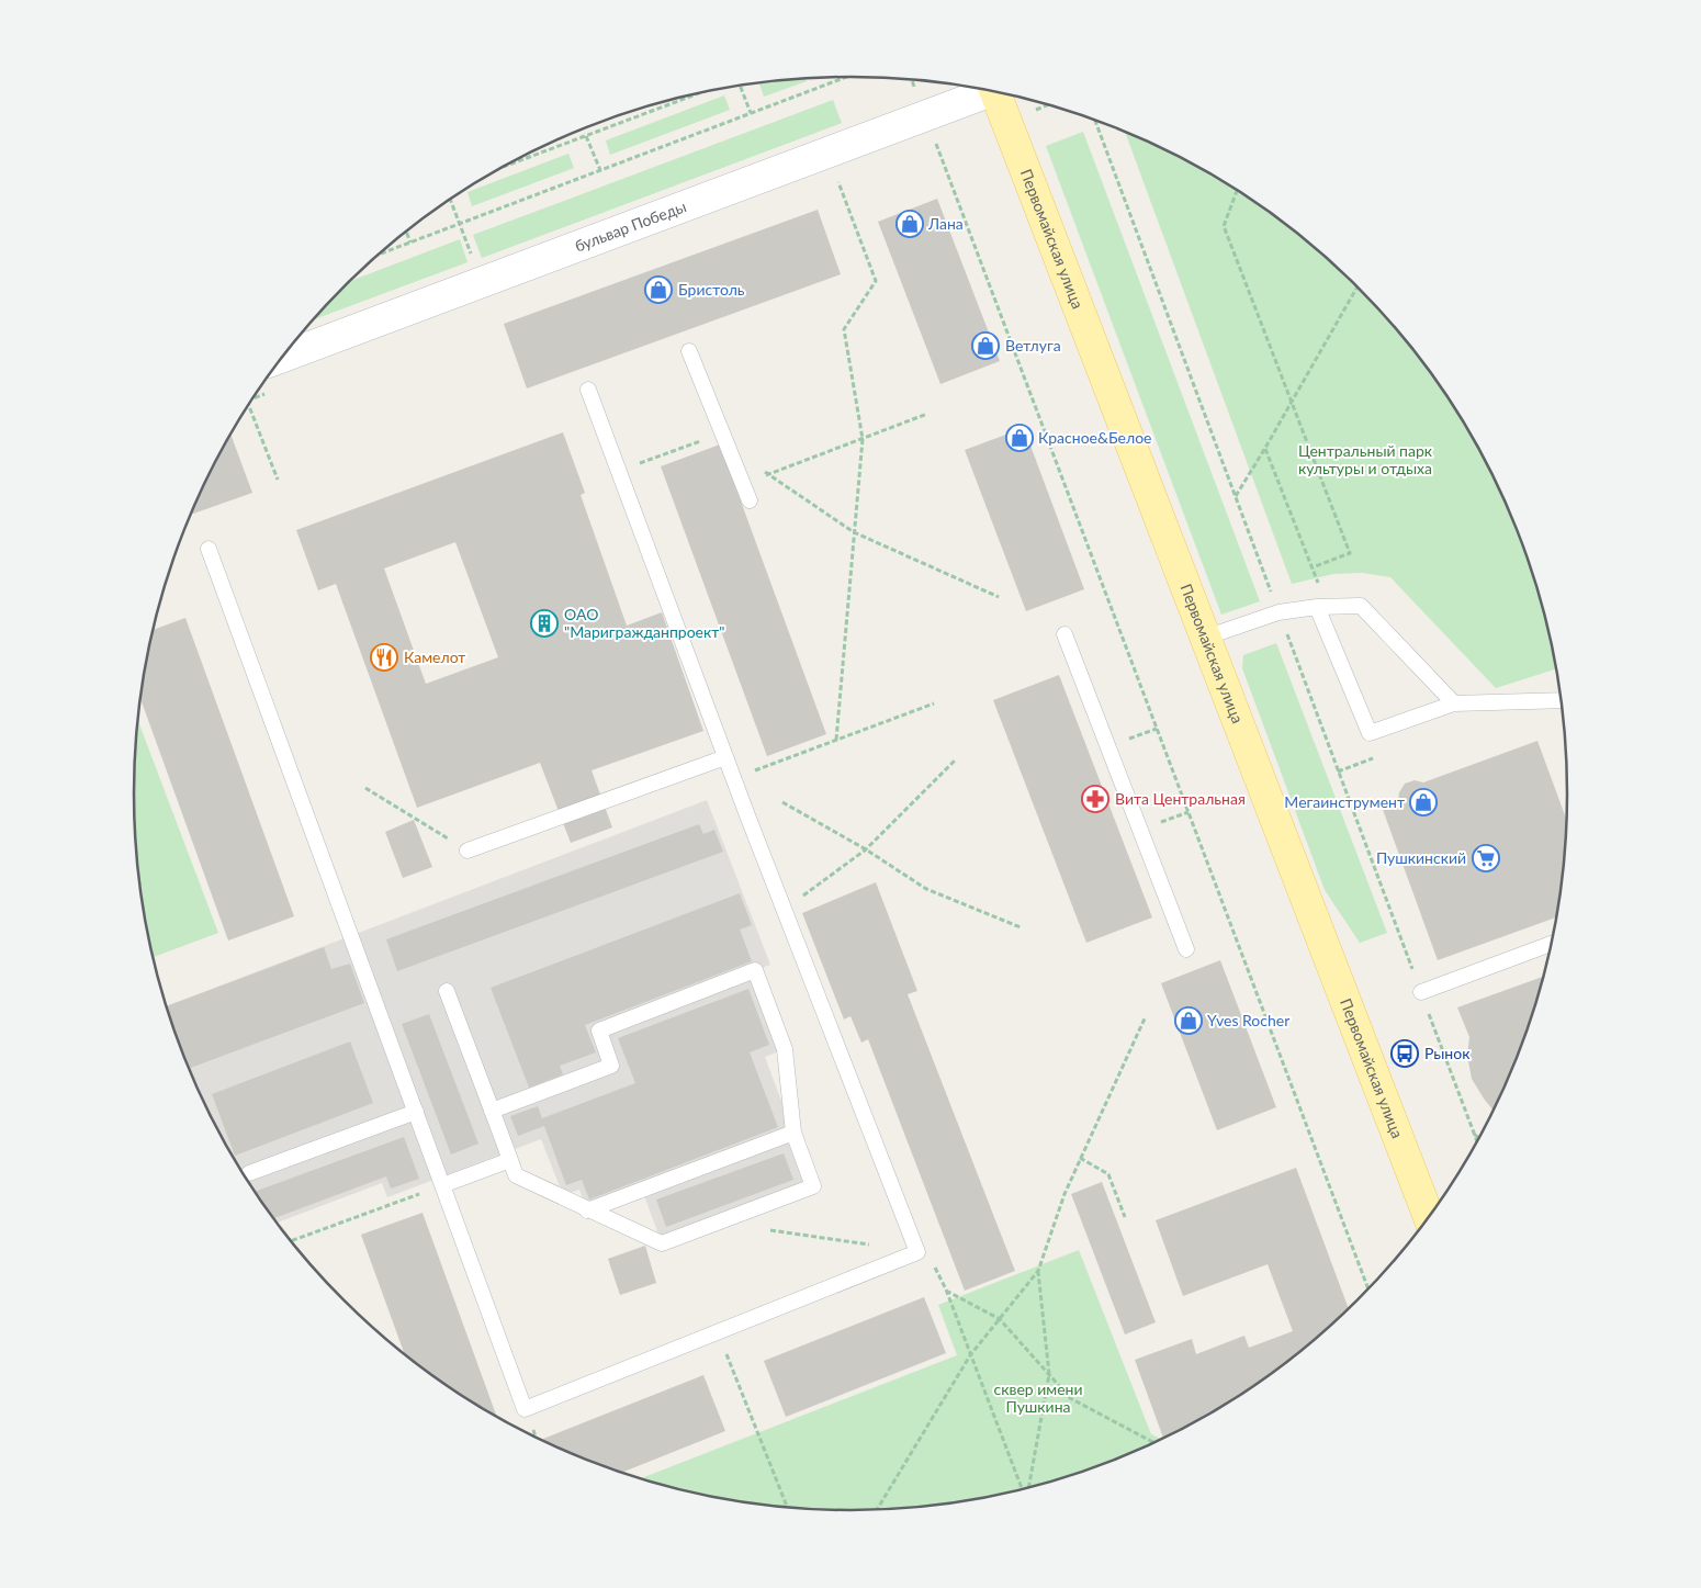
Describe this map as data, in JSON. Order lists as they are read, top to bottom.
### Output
{
  "streets": {
    "main road": ["Первомайская улица"],
    "street": ["бульвар Победы"]
  },
  "parks": ["Центральный парк культуры и отдыха", "сквер имени Пушкина"],
  "places": {
    "shop": [
      "Лана",
      "Бристоль",
      "Ветлуга",
      "Красное&Белое",
      "Мегаинструмент",
      "Yves Rocher"
    ],
    "building": ["OAO \"Маригражданпроект\""],
    "restaurant": ["Камелот"],
    "pharmacy": ["Вита Центральная"],
    "supermarket": ["Пушкинский"],
    "bus stop": ["Рынок"]
  }
}
